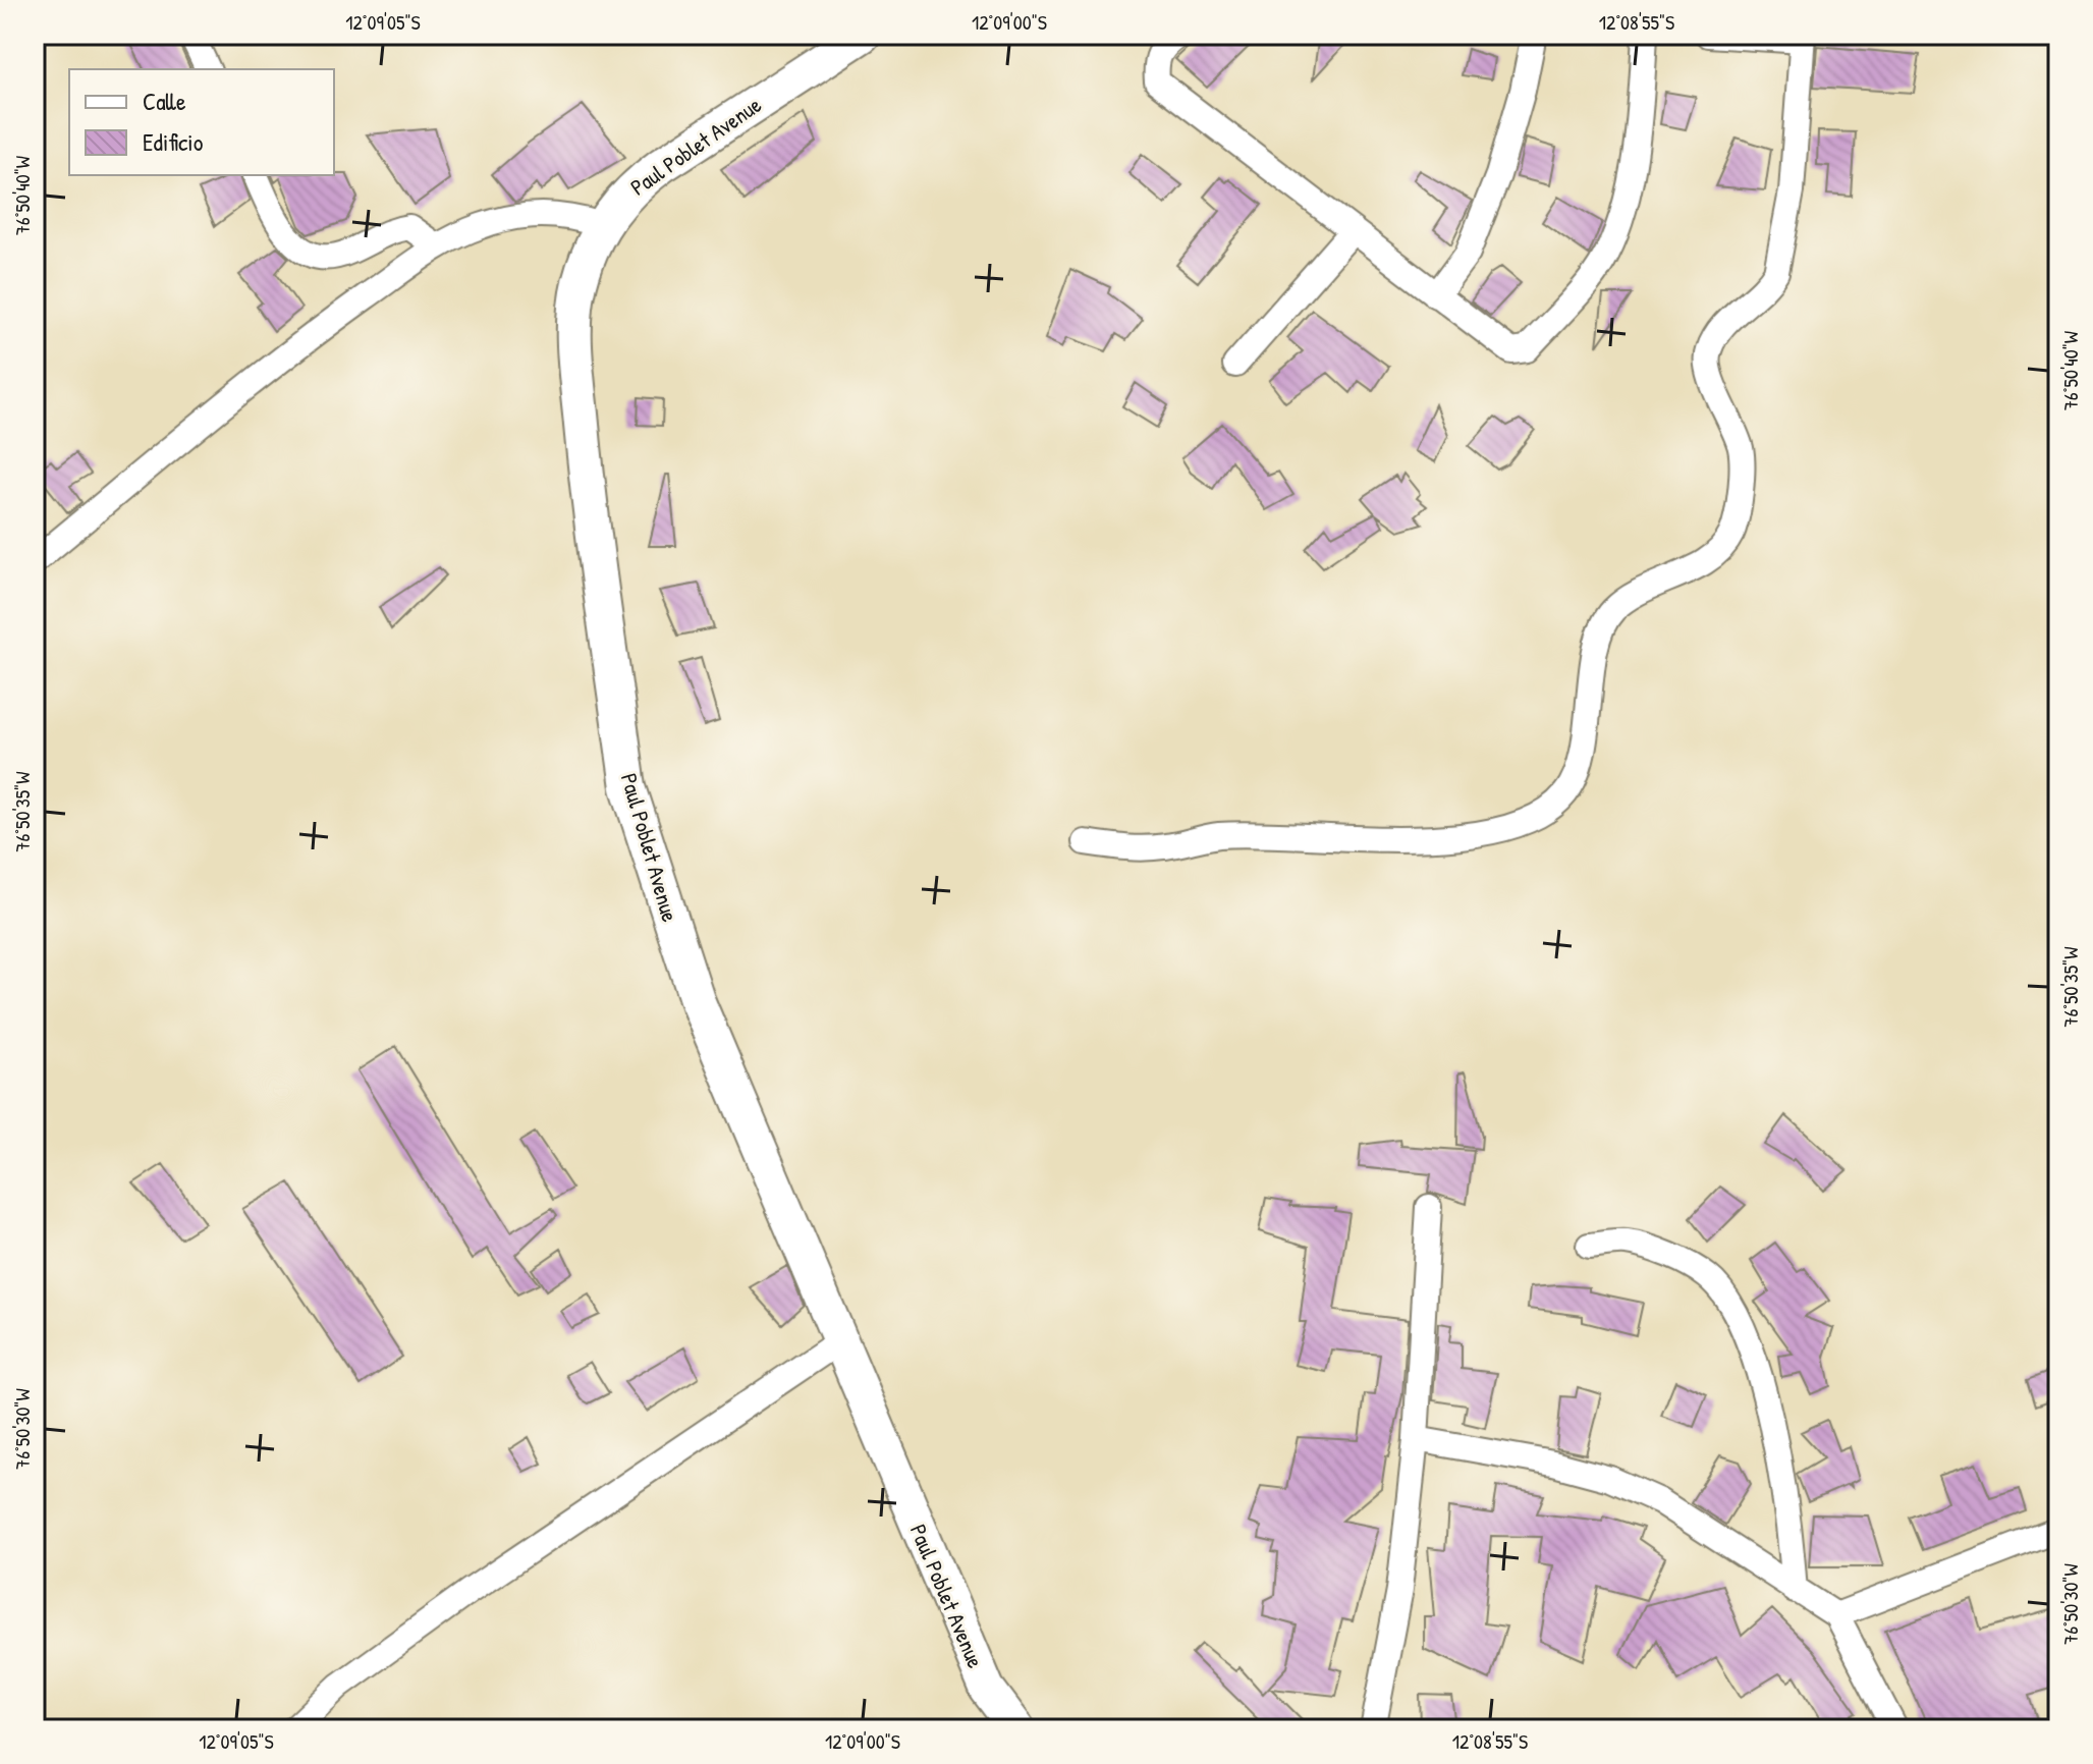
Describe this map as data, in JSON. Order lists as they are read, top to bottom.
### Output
{
  "streets": {
    "main road": ["Paul Poblet Avenue"]
  },
  "legend": ["Calle", "Edificio"],
  "coordinates": [
    "12°09'05\"S",
    "12°09'00\"S",
    "12°08'55\"S",
    "76°50'40\"W",
    "76°50'35\"W",
    "76°50'30\"W"
  ]
}
